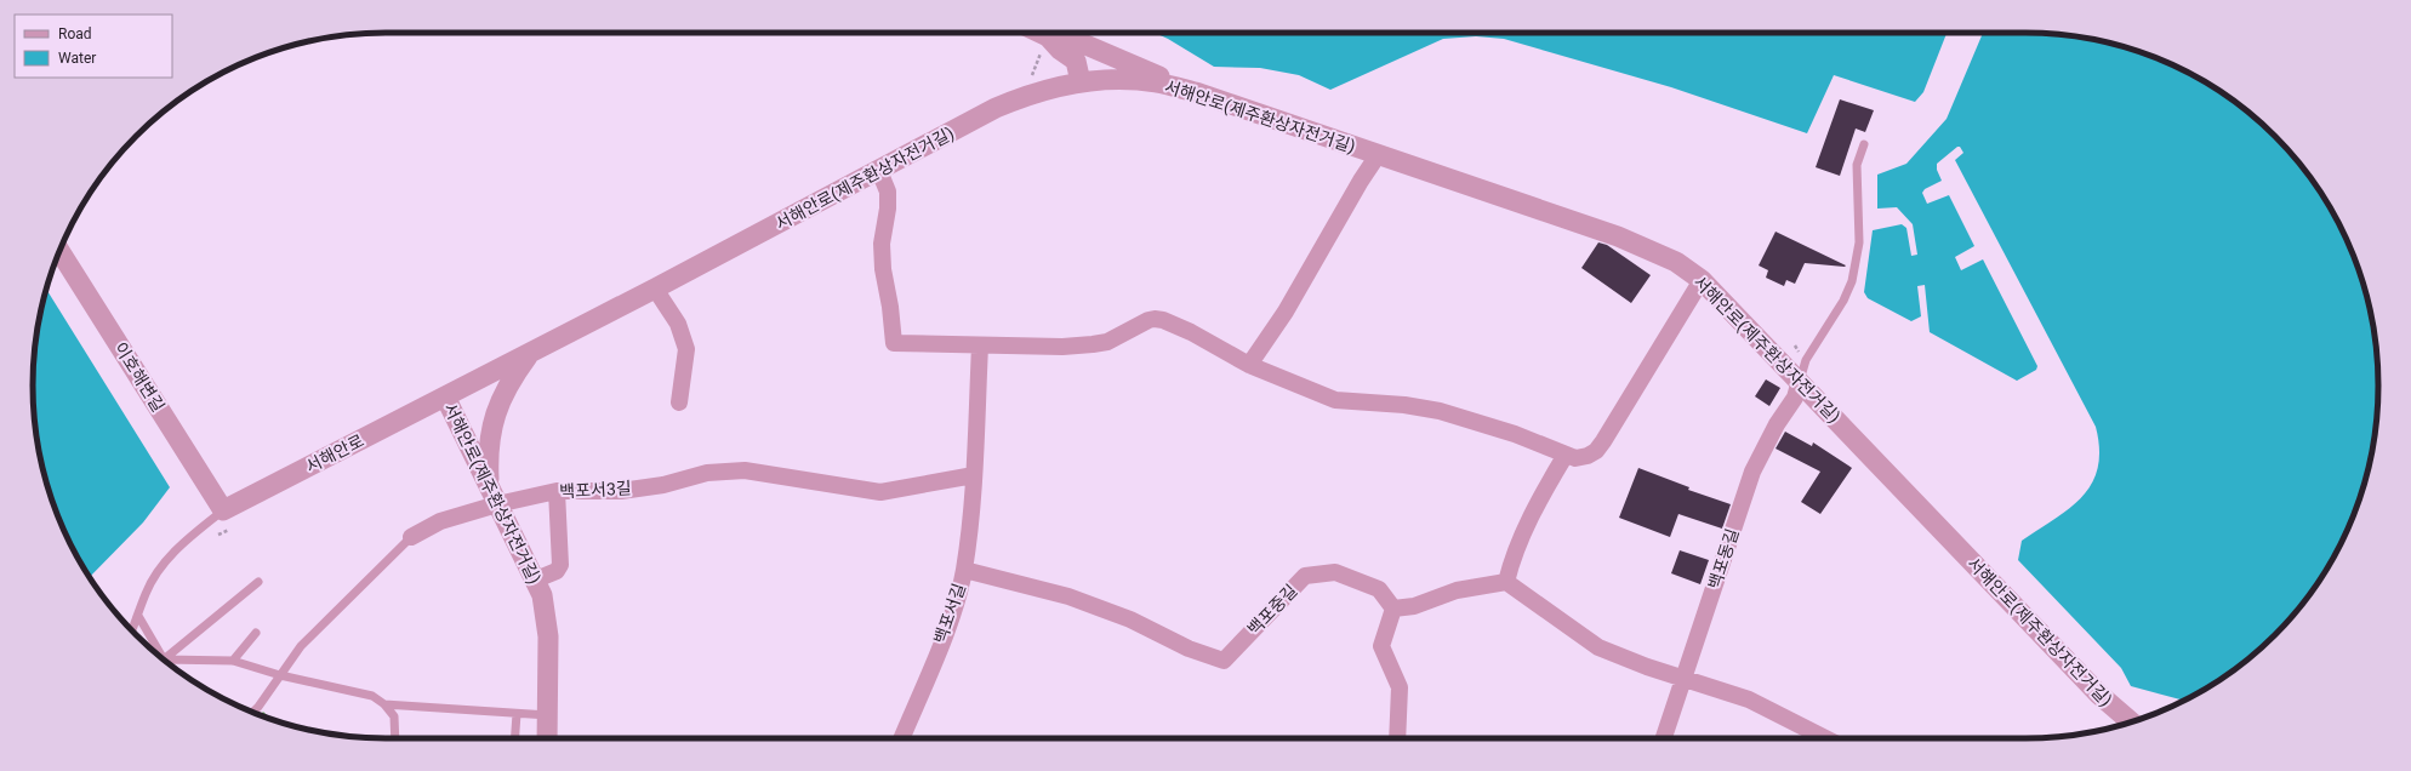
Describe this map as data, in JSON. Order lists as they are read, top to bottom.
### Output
{
  "streets": {
    "street": [
      "서해안로(제주환상자전거길)",
      "이호해변길",
      "서해안로",
      "백포서3길",
      "백포동길",
      "백포중길",
      "백포서길"
    ]
  },
  "crossings": [
    ["서해안로(제주환상자전거길)", "서해안로"],
    ["서해안로(제주환상자전거길)", "백포서3길"],
    ["서해안로(제주환상자전거길)", "백포동길"],
    ["이호해변길", "서해안로"],
    ["백포서3길", "백포서길"],
    ["백포중길", "백포서길"]
  ],
  "legend": ["Road", "Water"]
}
